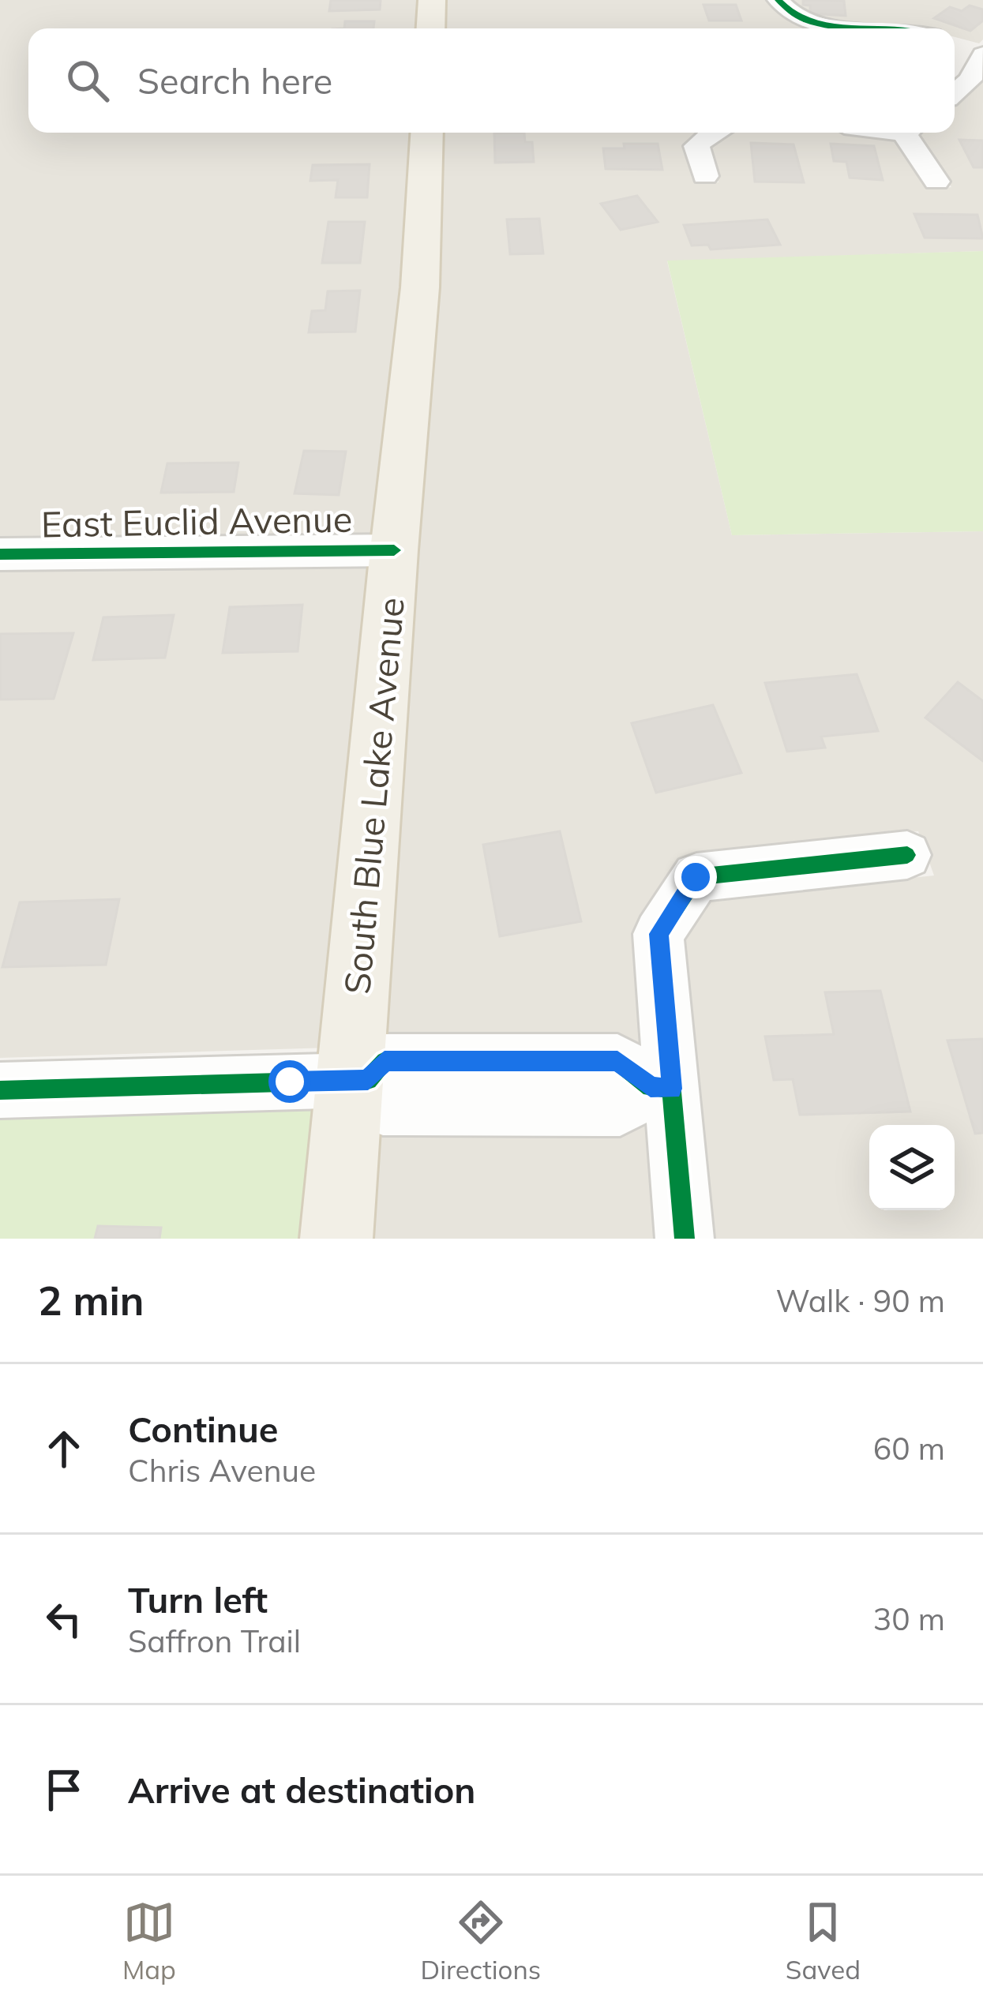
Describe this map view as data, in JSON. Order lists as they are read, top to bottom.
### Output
{
  "streets": {
    "main road": ["South Blue Lake Avenue"],
    "street": ["East Euclid Avenue"]
  },
  "crossings": [
    ["East Euclid Avenue", "South Blue Lake Avenue"]
  ],
  "page": {
    "search": "Search here",
    "heading": ["2 min", "Walk · 90 m"],
    "list": [
      ["Continue", "Chris Avenue", "60 m"],
      ["Turn left", "Saffron Trail", "30 m"],
      "Arrive at destination"
    ],
    "nav": ["Map", "Directions", "Saved"]
  }
}
